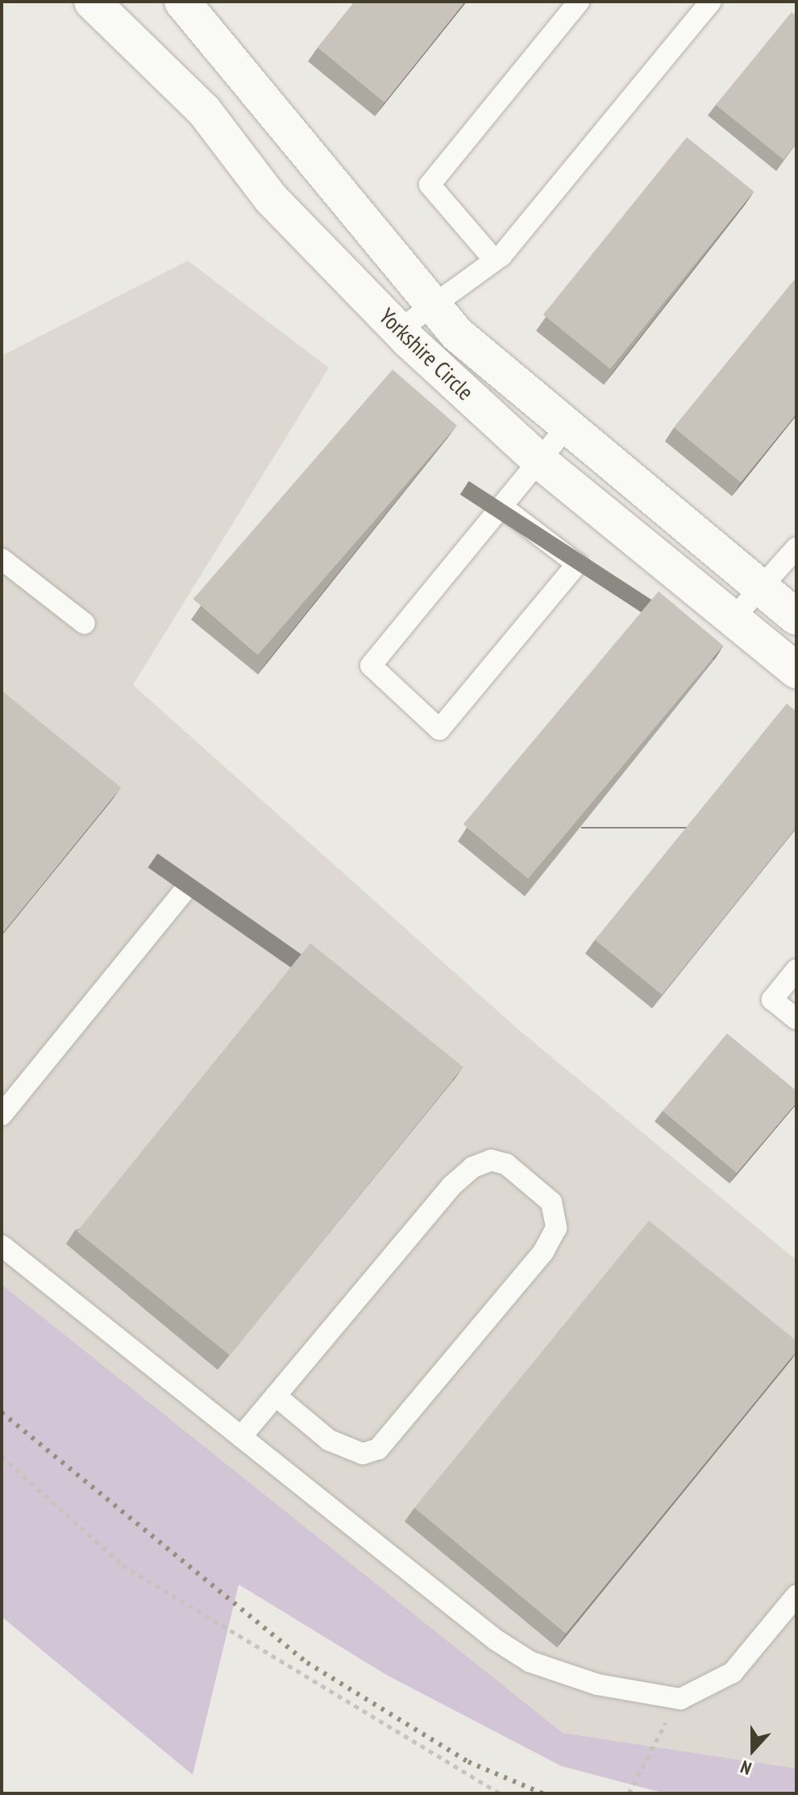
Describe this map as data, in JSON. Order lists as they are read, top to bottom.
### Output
{
  "streets": {
    "street": ["Yorkshire Circle"]
  },
  "north": "bottom"
}
